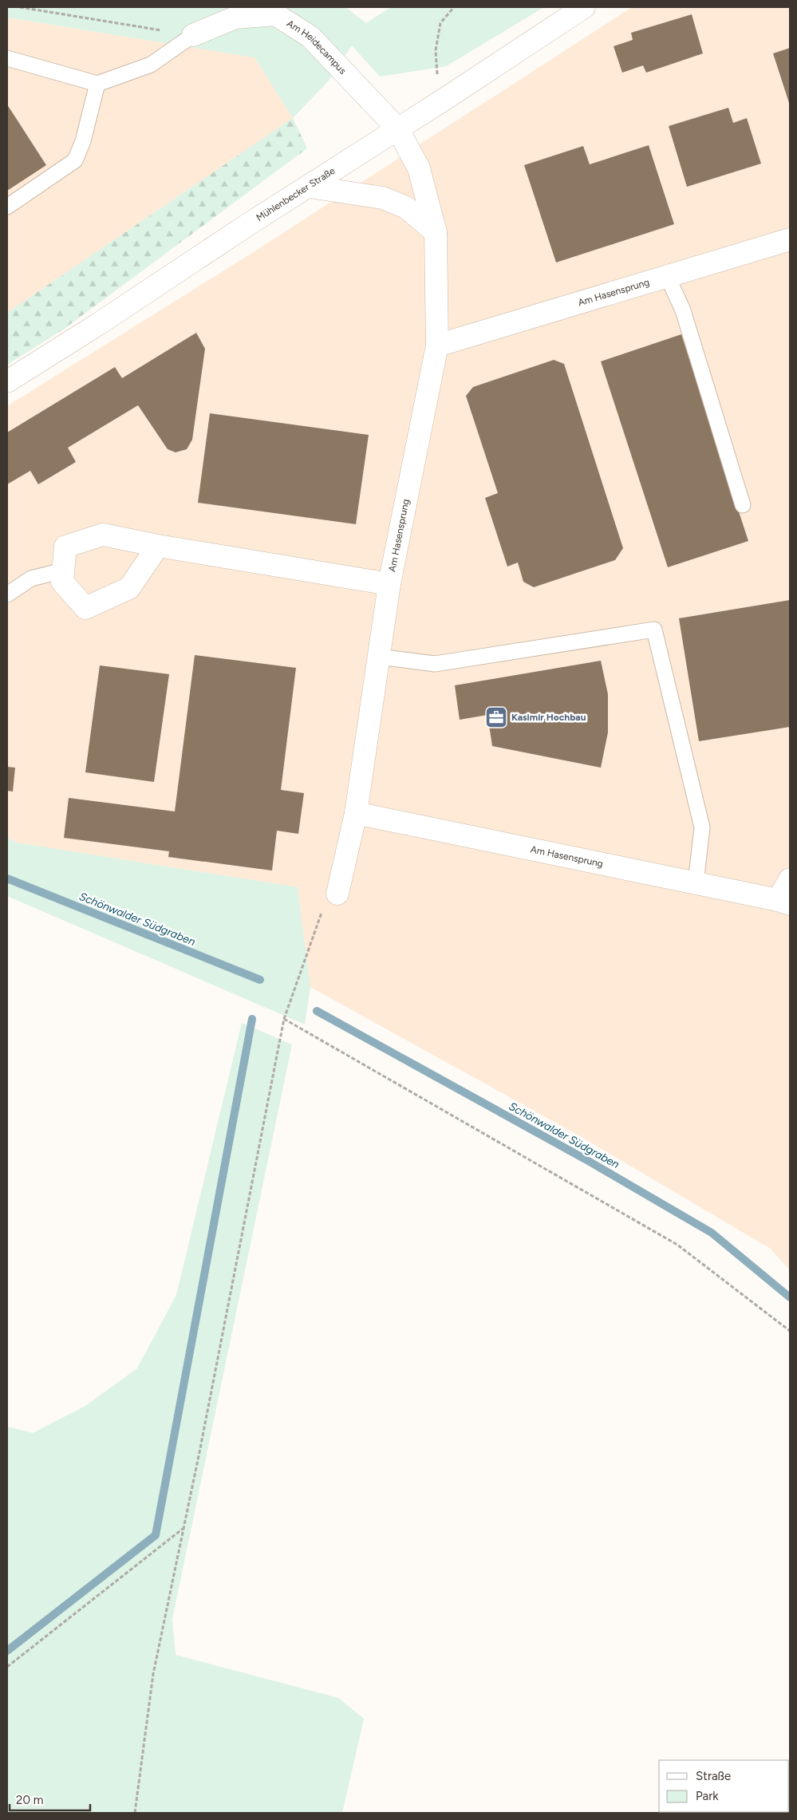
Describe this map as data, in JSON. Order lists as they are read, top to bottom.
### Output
{
  "streets": {
    "street": ["Am Heidecampus", "Mühlenbecker Straße", "Am Hasensprung"]
  },
  "crossings": [
    ["Am Heidecampus", "Mühlenbecker Straße"],
    ["Am Heidecampus", "Am Hasensprung"],
    ["Mühlenbecker Straße", "Am Hasensprung"]
  ],
  "water": ["Schönwalder Südgraben"],
  "places": {
    "office": ["Kasimir Hochbau"]
  },
  "legend": ["Straße", "Park"],
  "scale_bar": "20 m"
}
